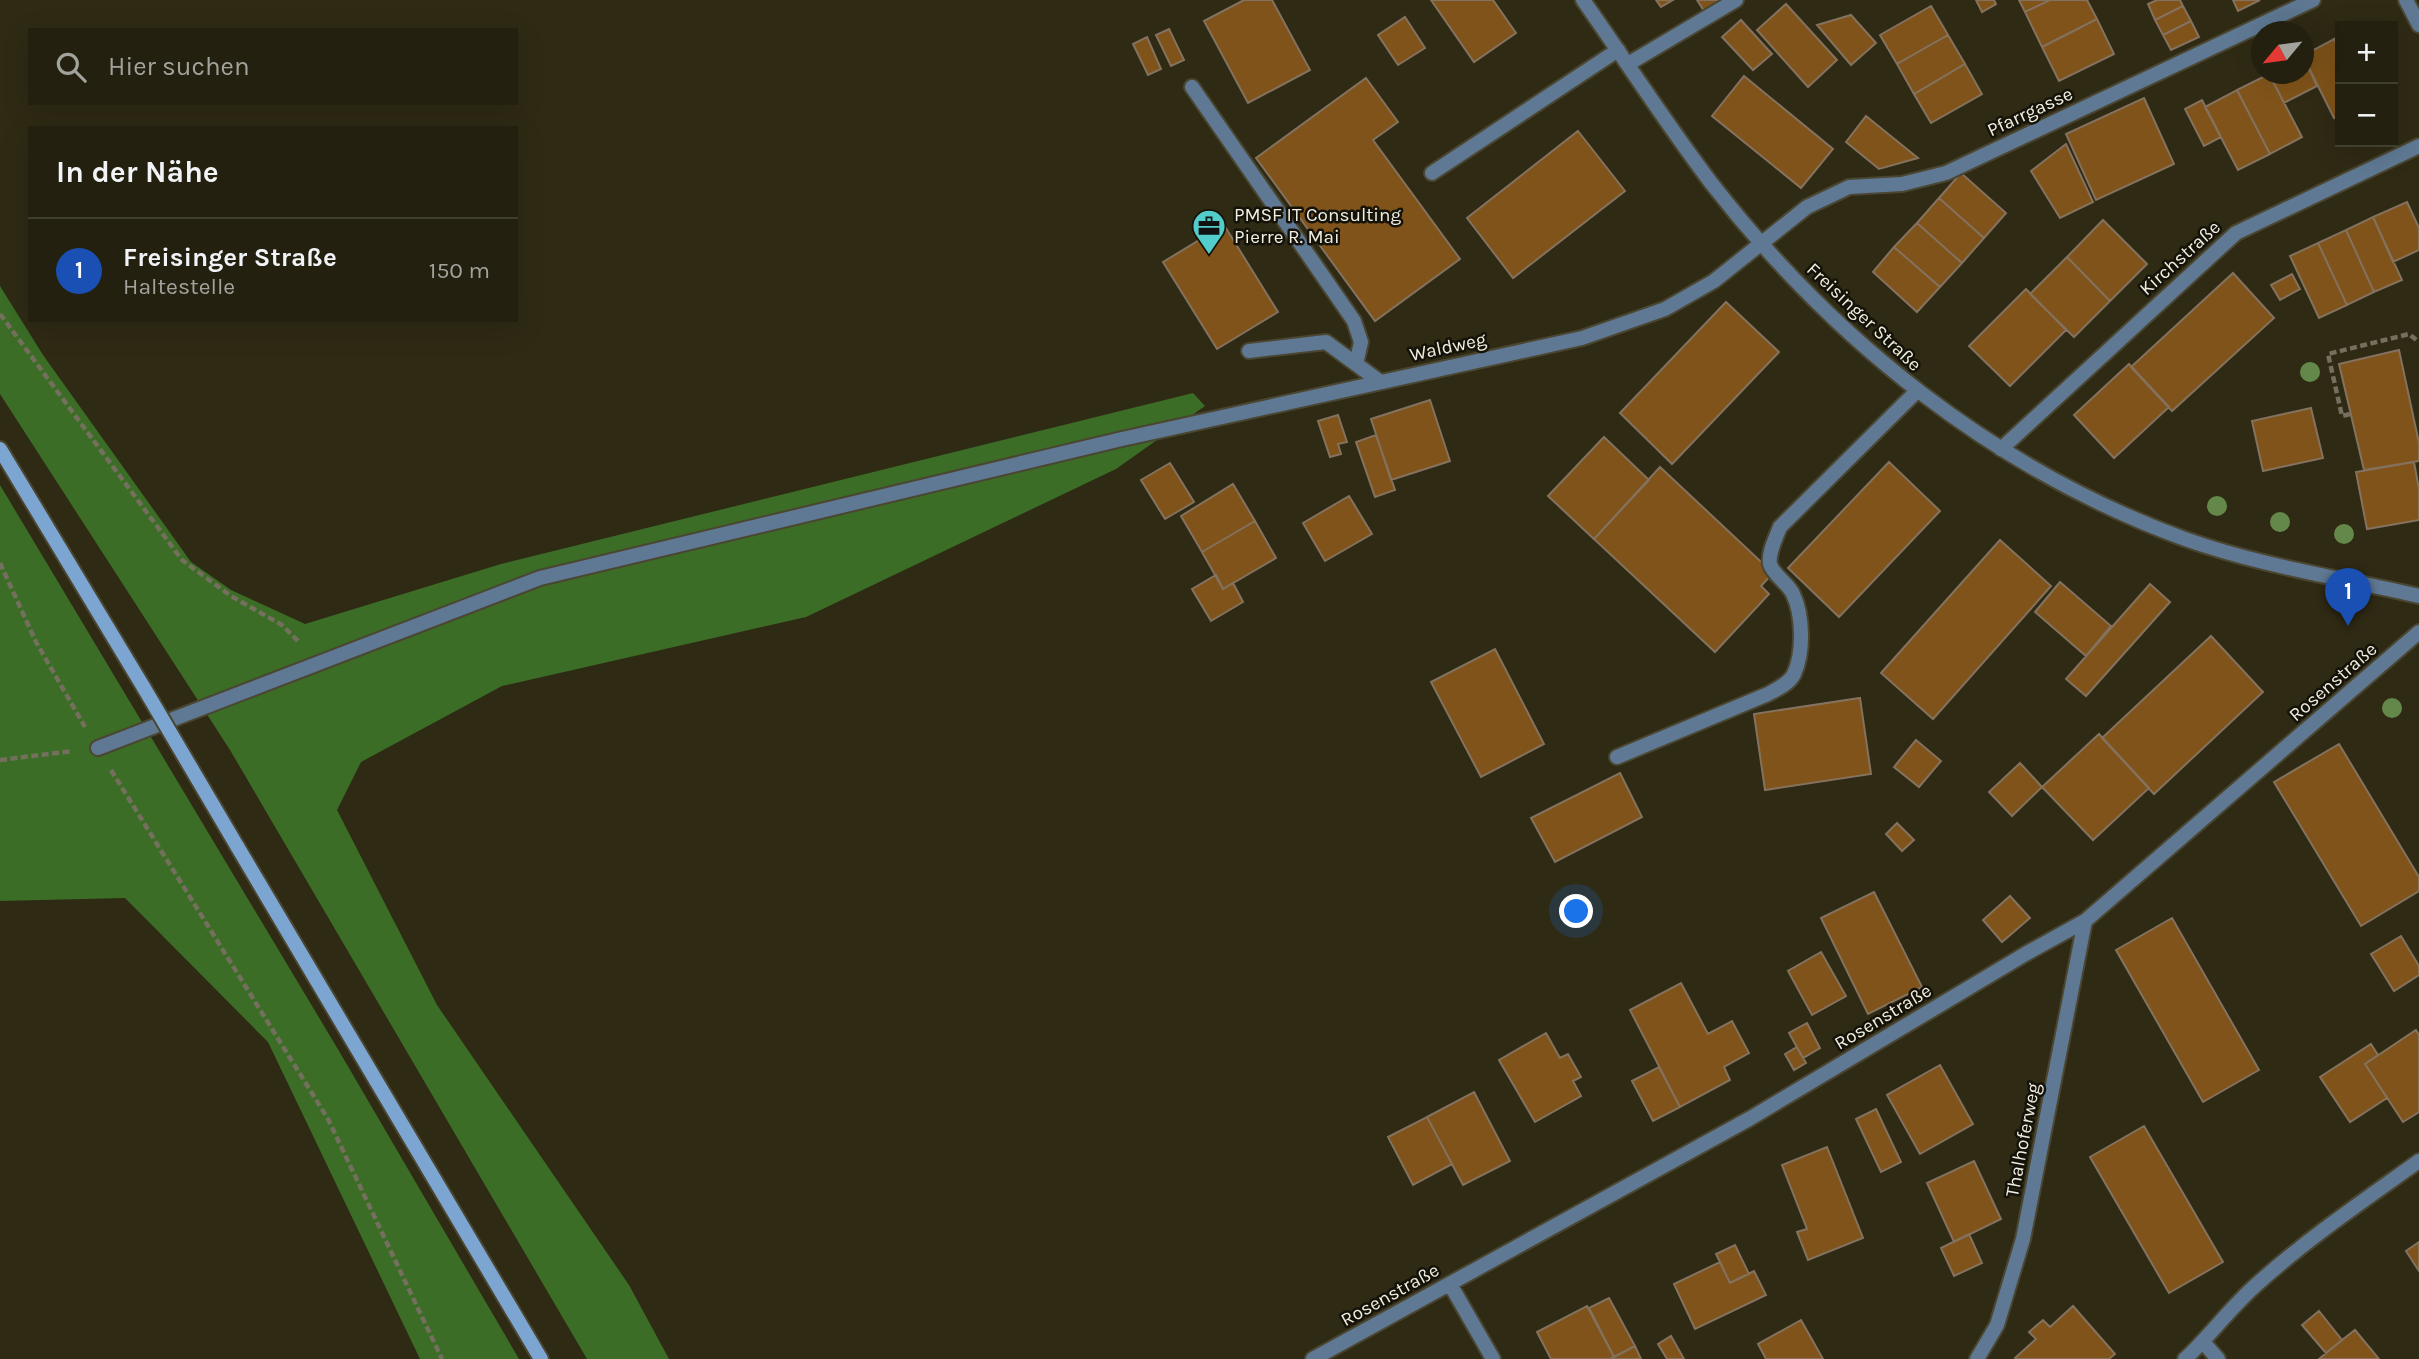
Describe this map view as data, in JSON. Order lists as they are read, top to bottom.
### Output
{
  "streets": {
    "street": [
      "Pfarrgasse",
      "Kirchstraße",
      "Freisinger Straße",
      "Waldweg",
      "Rosenstraße",
      "Thalhoferweg"
    ]
  },
  "crossings": [
    ["Pfarrgasse", "Freisinger Straße"],
    ["Pfarrgasse", "Waldweg"],
    ["Kirchstraße", "Freisinger Straße"],
    ["Freisinger Straße", "Waldweg"],
    ["Rosenstraße", "Thalhoferweg"]
  ],
  "places": {
    "office": ["PMSF IT Consulting Pierre R. Mai"]
  },
  "north": "bottom left",
  "page": {
    "map_buttons": ["+", "−"],
    "search": "Hier suchen",
    "heading": "In der Nähe",
    "list": [
      {
        "mark": "1",
        "name": "Freisinger Straße",
        "note": "Haltestelle",
        "value": "150 m"
      }
    ],
    "pins": "1"
  }
}
